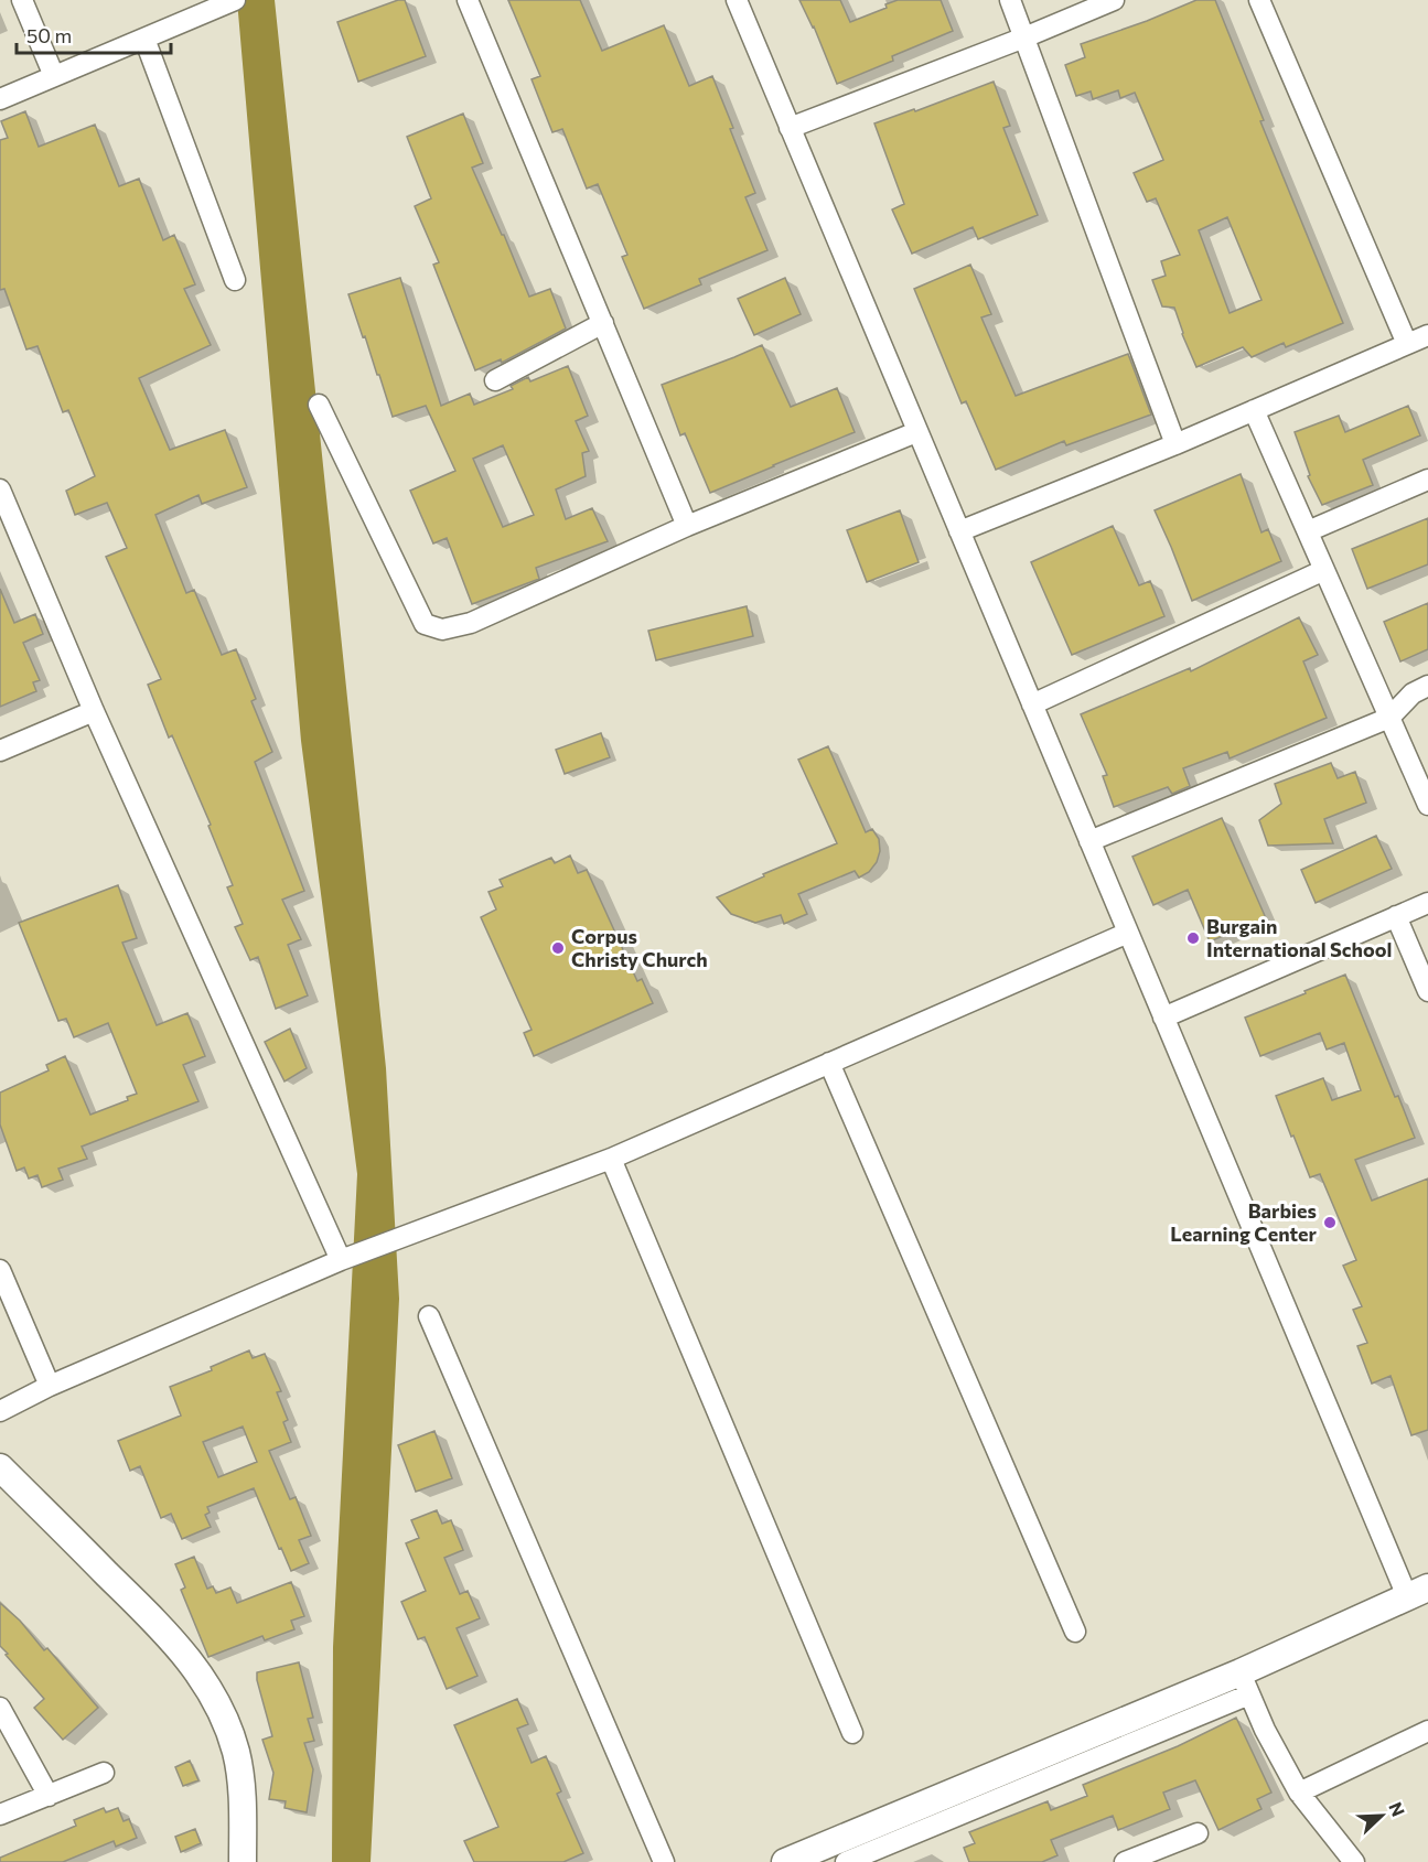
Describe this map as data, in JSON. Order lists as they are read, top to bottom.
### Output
{
  "places": ["Burgain International School", "Corpus Christy Church", "Barbies Learning Center"],
  "scale_bar": "50 m",
  "north": "top right"
}
